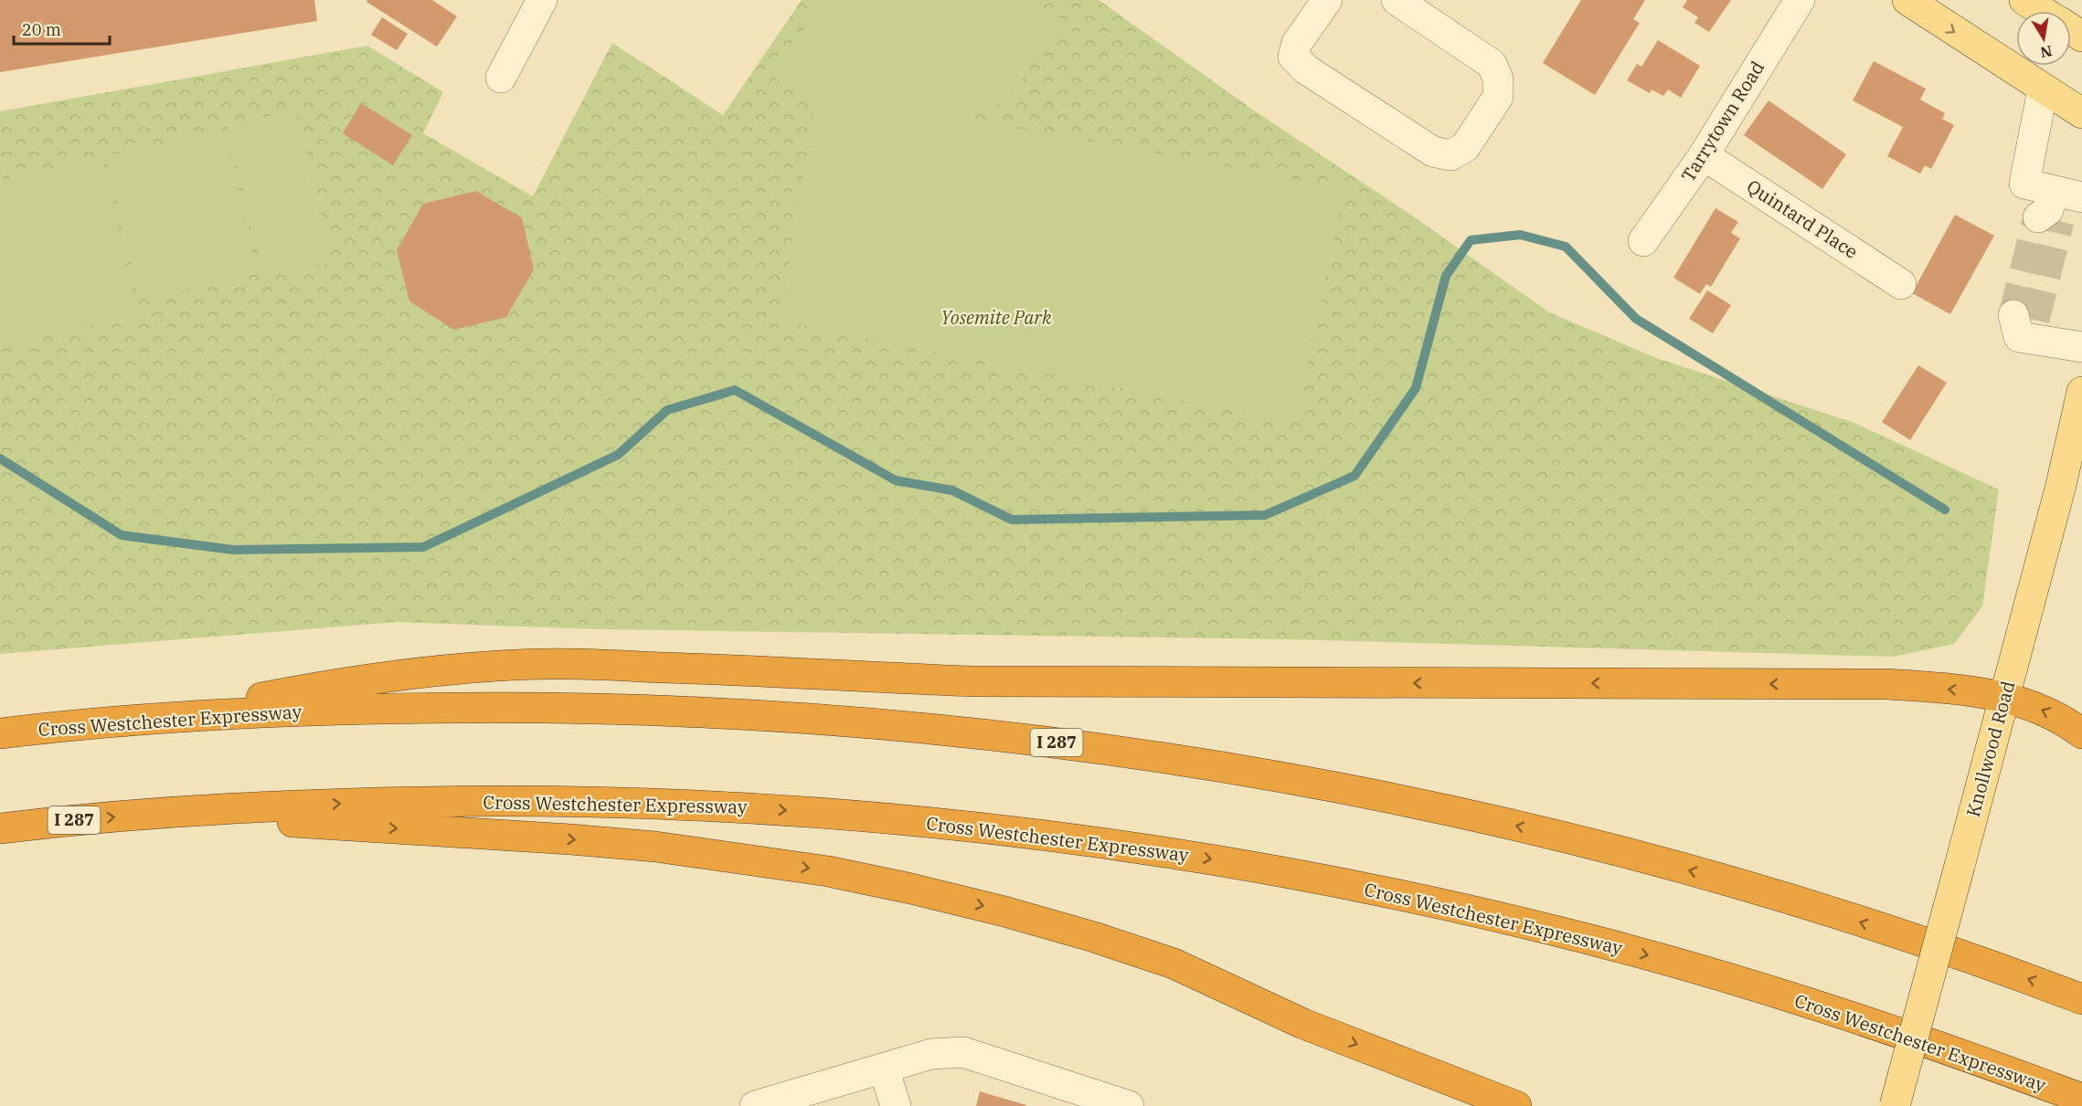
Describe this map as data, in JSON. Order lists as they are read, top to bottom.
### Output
{
  "streets": {
    "highway": ["Cross Westchester Expressway", "I 287"],
    "main road": ["Knollwood Road"],
    "street": ["Tarrytown Road", "Quintard Place"]
  },
  "crossings": [
    ["Tarrytown Road", "Quintard Place"]
  ],
  "parks": ["Yosemite Park"],
  "scale_bar": "20 m",
  "north": "bottom"
}
